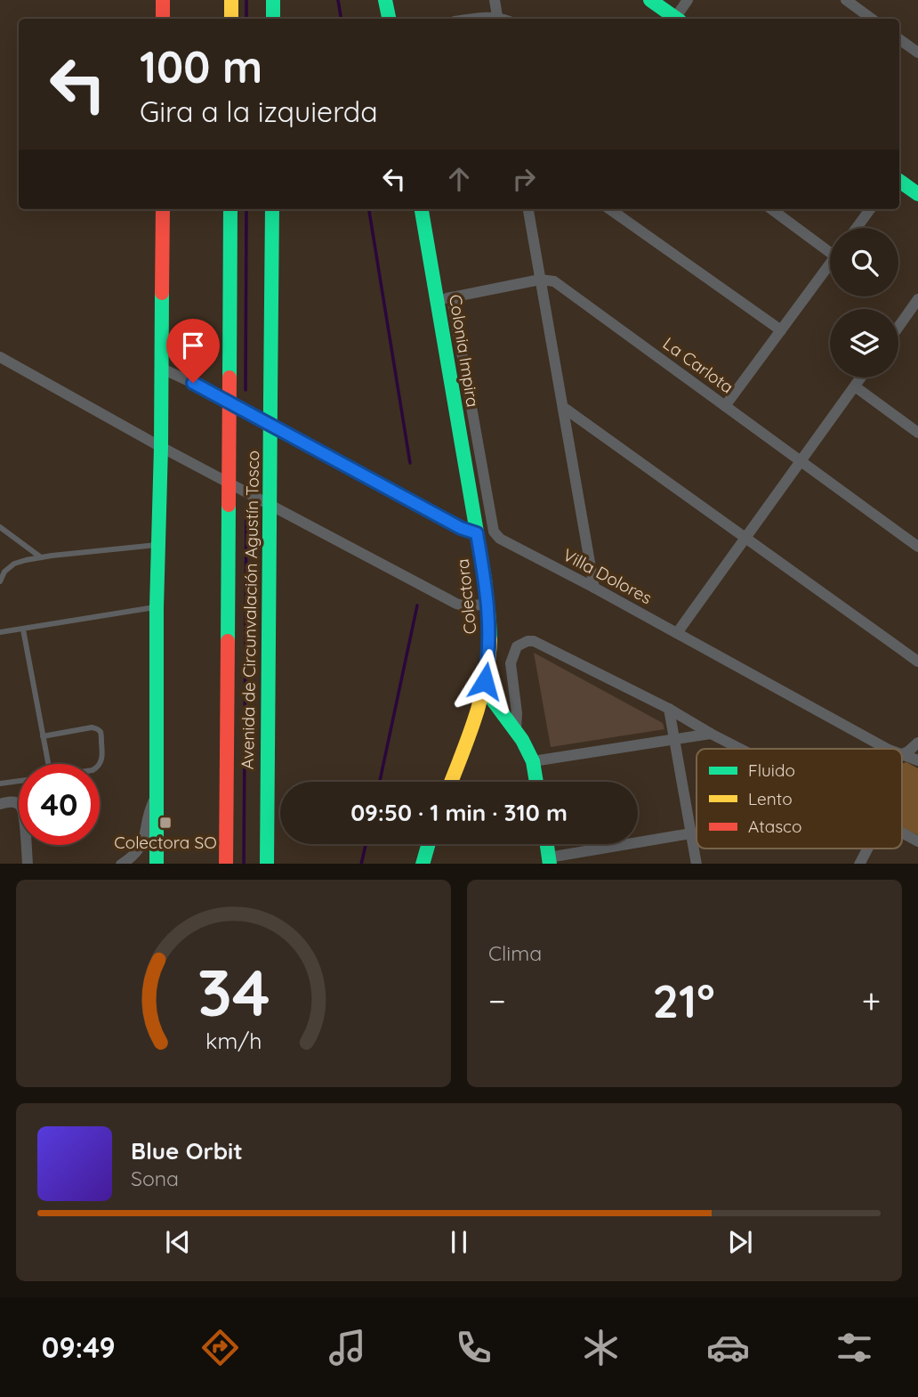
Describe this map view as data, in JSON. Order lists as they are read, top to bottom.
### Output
{
  "streets": {
    "main road": ["Colonia Impira", "Colectora", "Avenida de Circunvalación Agustín Tosco"],
    "street": ["La Carlota", "Villa Dolores"]
  },
  "crossings": [
    ["Colonia Impira", "Villa Dolores"],
    ["Colonia Impira", "Colectora"]
  ],
  "places": {
    "transit": ["Colectora SO"]
  },
  "legend": ["Fluido", "Lento", "Atasco"],
  "page": {
    "turn": ["100 m", "Gira a la izquierda"],
    "limit": "40",
    "trip": "09:50 · 1 min · 310 m",
    "tile": "Clima",
    "heat": ["−", "21°", "+"],
    "song": ["Blue Orbit", "Sona"],
    "tabs": "09:49",
    "gauge": ["34", "km/h"]
  }
}
